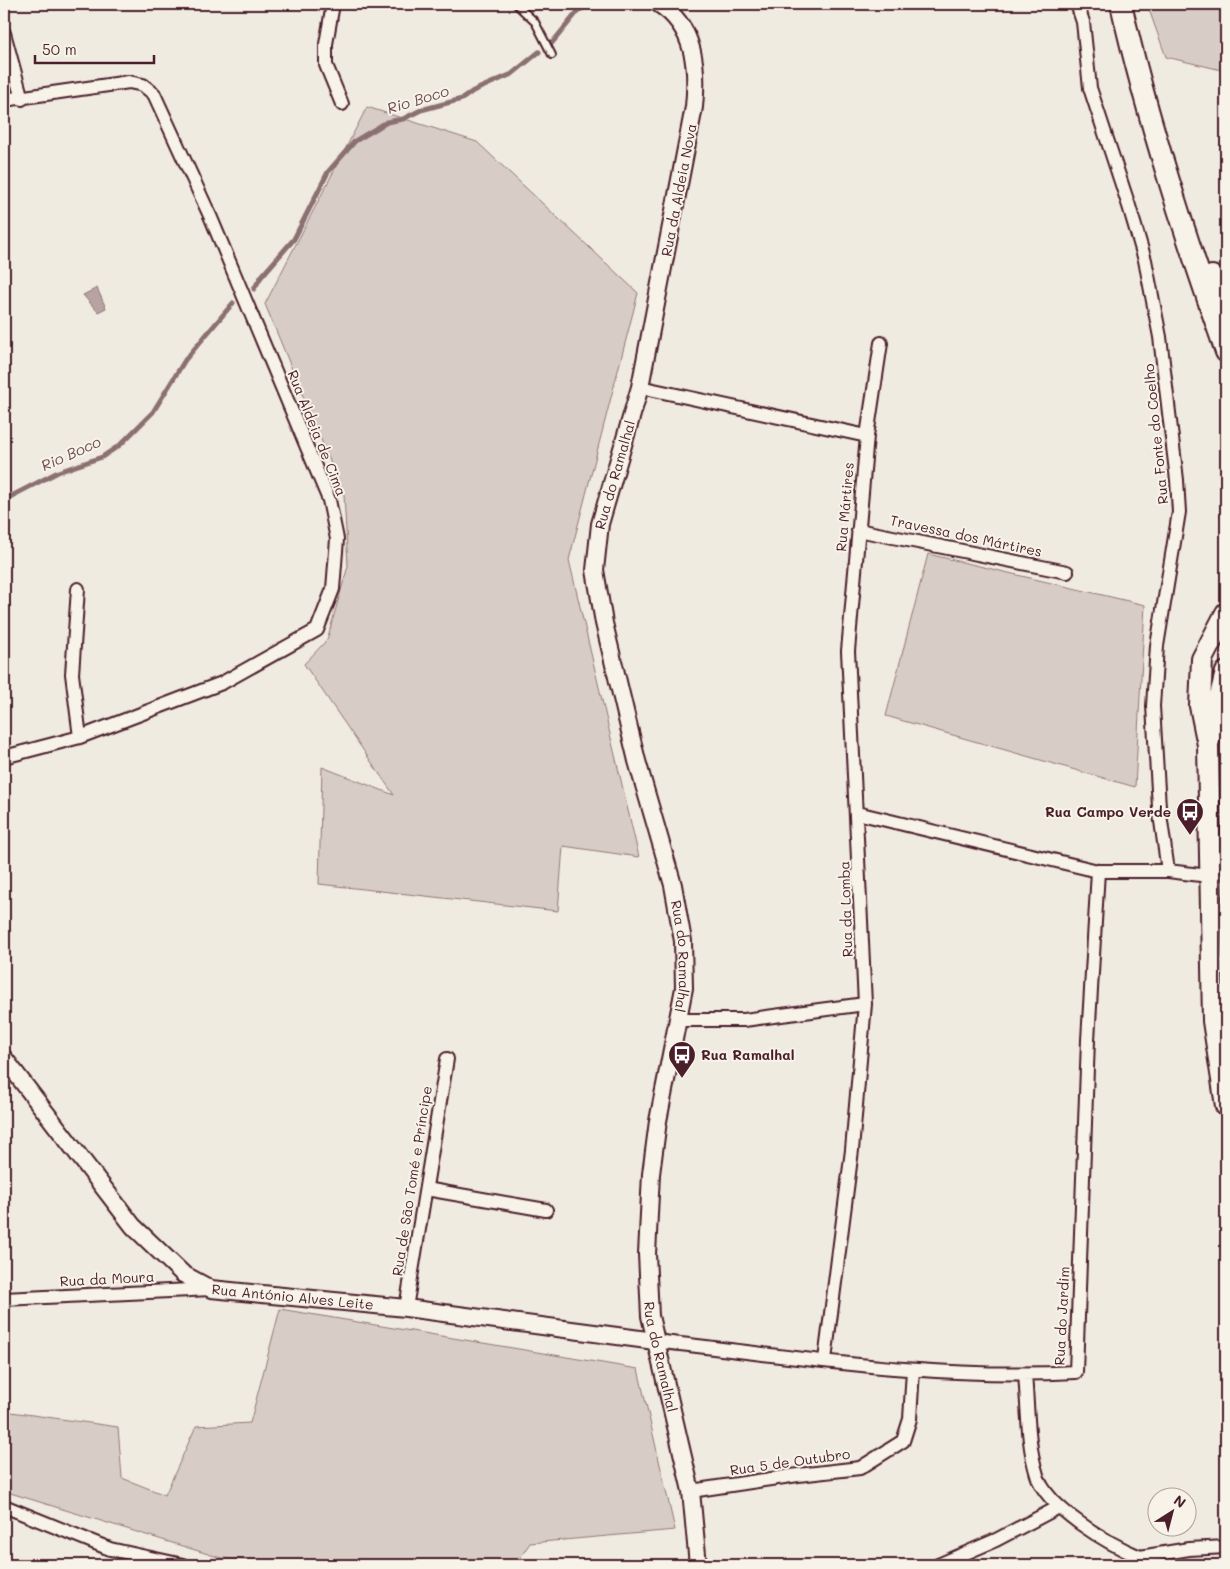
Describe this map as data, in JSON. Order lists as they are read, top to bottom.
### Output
{
  "streets": {
    "street": [
      "Rua da Aldeia Nova",
      "Rua Aldeia de Cima",
      "Rua Fonte do Coelho",
      "Rua do Ramalhal",
      "Rua Mártires",
      "Travessa dos Mártires",
      "Rua da Lomba",
      "Rua de São Tomé e Príncipe",
      "Rua da Moura",
      "Rua António Alves Leite",
      "Rua do Jardim",
      "Rua 5 de Outubro"
    ]
  },
  "crossings": [
    ["Rua da Aldeia Nova", "Rua do Ramalhal"],
    ["Rua do Ramalhal", "Rua António Alves Leite"],
    ["Rua do Ramalhal", "Rua do Jardim"],
    ["Rua do Ramalhal", "Rua 5 de Outubro"],
    ["Rua Mártires", "Travessa dos Mártires"],
    ["Rua Mártires", "Rua da Lomba"],
    ["Rua da Lomba", "Rua do Jardim"],
    ["Rua de São Tomé e Príncipe", "Rua António Alves Leite"],
    ["Rua da Moura", "Rua António Alves Leite"],
    ["Rua António Alves Leite", "Rua do Jardim"],
    ["Rua do Jardim", "Rua 5 de Outubro"]
  ],
  "water": ["Rio Boco"],
  "places": {
    "bus stop": ["Rua Campo Verde", "Rua Ramalhal"]
  },
  "scale_bar": "50 m",
  "north": "top right"
}
